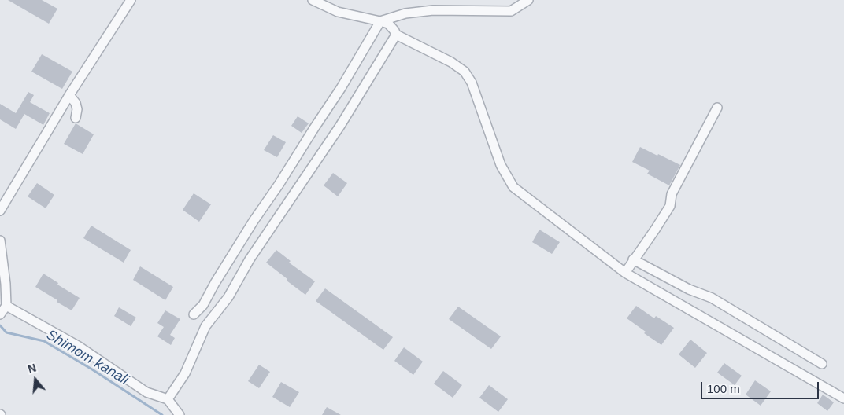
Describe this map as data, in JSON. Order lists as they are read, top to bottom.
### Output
{
  "water": ["Shimom kanali"],
  "scale_bar": "100 m",
  "north": "top"
}
